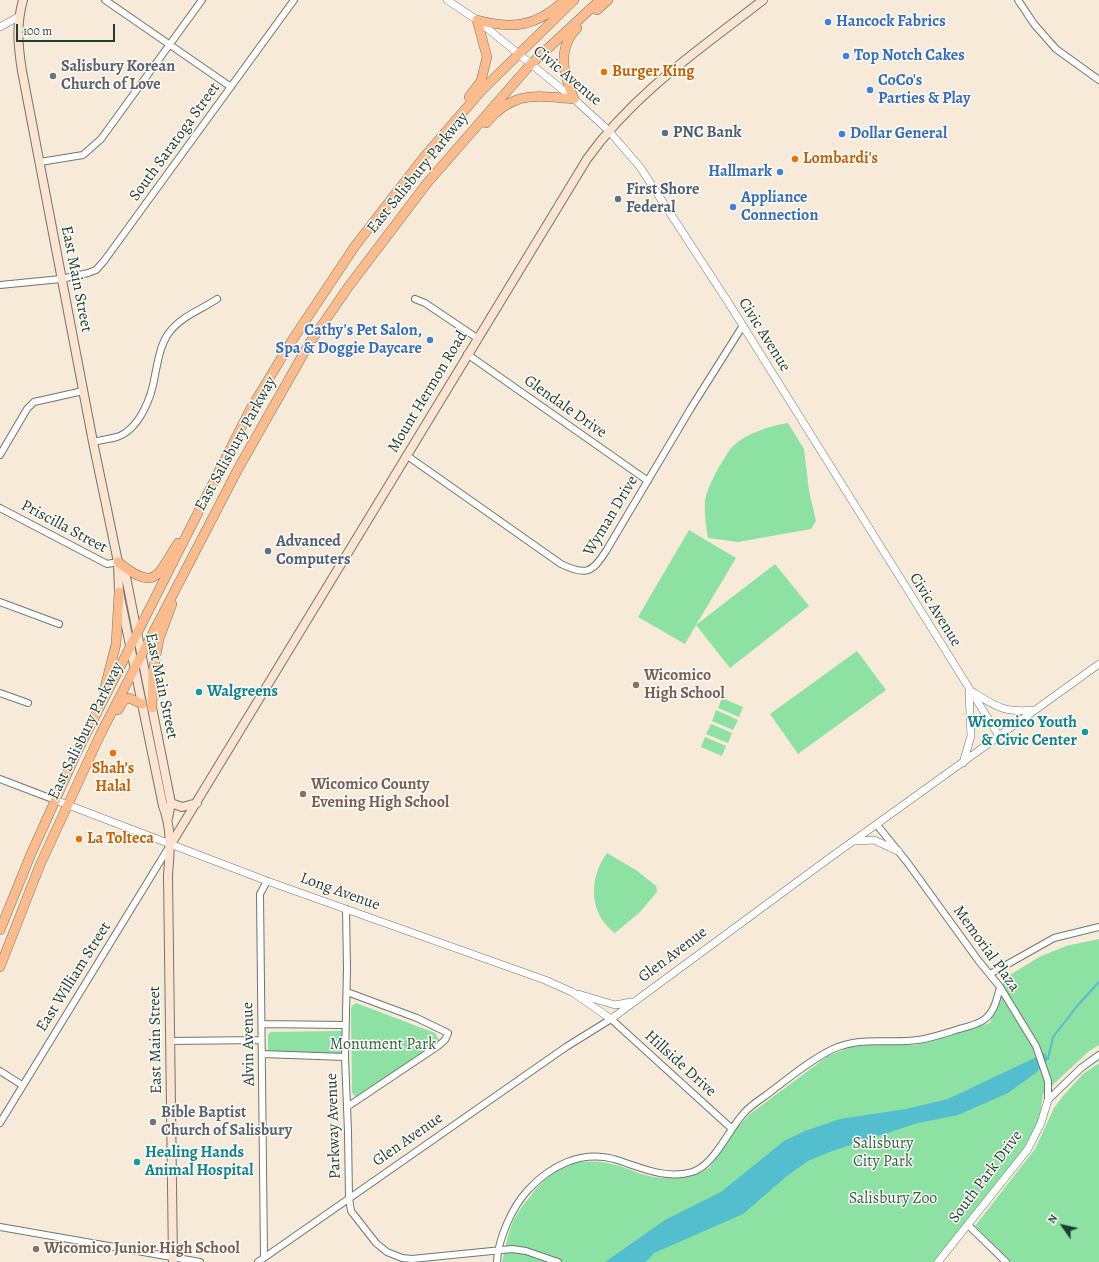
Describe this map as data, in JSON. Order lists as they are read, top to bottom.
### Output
{
  "streets": {
    "main road": ["East Salisbury Parkway", "East Main Street", "Mount Hermon Road"],
    "street": [
      "Civic Avenue",
      "South Saratoga Street",
      "Glendale Drive",
      "Wyman Drive",
      "Priscilla Street",
      "Long Avenue",
      "Memorial Plaza",
      "Glen Avenue",
      "East William Street",
      "Alvin Avenue",
      "Hillside Drive",
      "Parkway Avenue",
      "South Park Drive"
    ]
  },
  "crossings": [
    ["Civic Avenue", "East Salisbury Parkway"],
    ["Civic Avenue", "Mount Hermon Road"],
    ["Civic Avenue", "Wyman Drive"],
    ["Civic Avenue", "Glen Avenue"],
    ["South Saratoga Street", "East Main Street"],
    ["East Salisbury Parkway", "East Main Street"],
    ["East Salisbury Parkway", "Long Avenue"],
    ["East Main Street", "Mount Hermon Road"],
    ["East Main Street", "Priscilla Street"],
    ["East Main Street", "Long Avenue"],
    ["East Main Street", "East William Street"],
    ["Mount Hermon Road", "Glendale Drive"],
    ["Mount Hermon Road", "Wyman Drive"],
    ["Mount Hermon Road", "Long Avenue"],
    ["Mount Hermon Road", "East William Street"],
    ["Glendale Drive", "Wyman Drive"],
    ["Long Avenue", "Glen Avenue"],
    ["Long Avenue", "East William Street"],
    ["Long Avenue", "Alvin Avenue"],
    ["Long Avenue", "Hillside Drive"],
    ["Long Avenue", "Parkway Avenue"],
    ["Memorial Plaza", "Glen Avenue"],
    ["Memorial Plaza", "South Park Drive"],
    ["Glen Avenue", "Alvin Avenue"],
    ["Glen Avenue", "Hillside Drive"],
    ["Glen Avenue", "Parkway Avenue"]
  ],
  "parks": ["Monument Park", "Salisbury City Park", "Salisbury Zoo"],
  "places": [
    "Hancock Fabrics",
    "Top Notch Cakes",
    "Burger King",
    "Salisbury Korean Church of Love",
    "CoCo's Parties & Play",
    "PNC Bank",
    "Dollar General",
    "Lombardi's",
    "Hallmark",
    "First Shore Federal",
    "Appliance Connection",
    "Cathy's Pet Salon, Spa & Doggie Daycare",
    "Advanced Computers",
    "Wicomico High School",
    "Walgreens",
    "Wicomico Youth & Civic Center",
    "Shah’s Halal",
    "Wicomico County Evening High School",
    "La Tolteca",
    "Bible Baptist Church of Salisbury",
    "Healing Hands Animal Hospital",
    "Wicomico Junior High School"
  ],
  "scale_bar": "100 m",
  "north": "top left"
}
